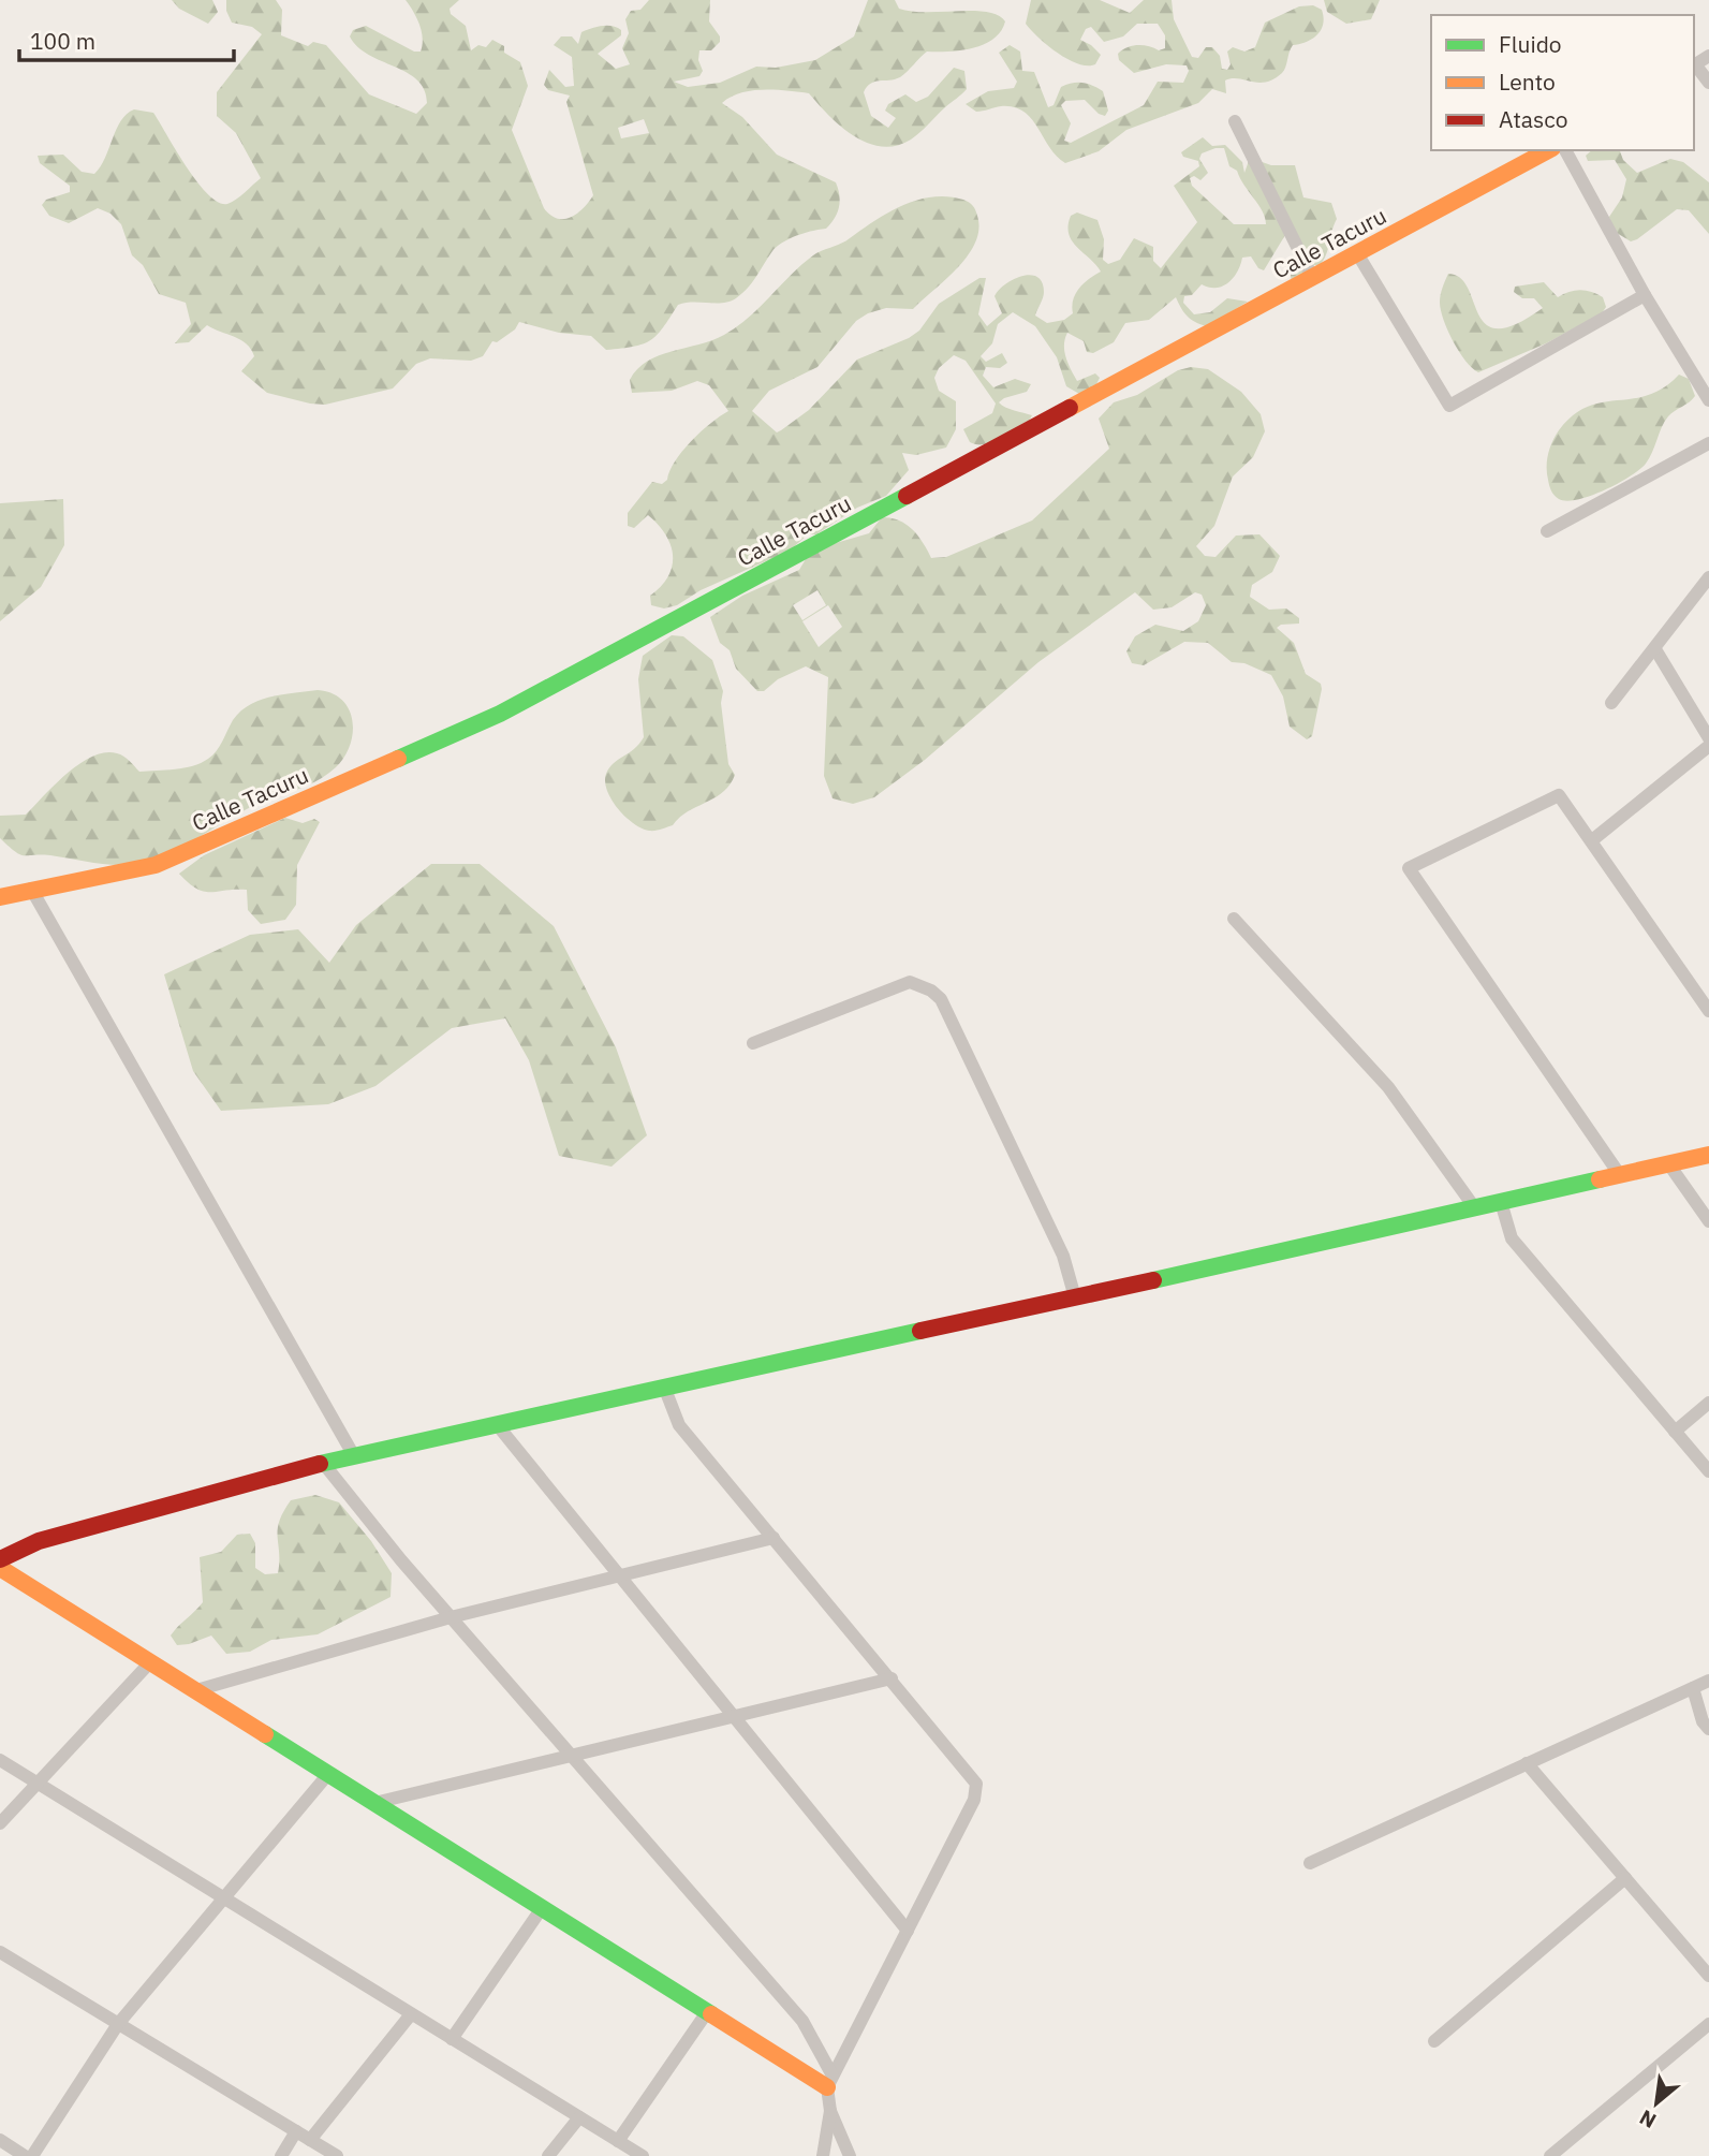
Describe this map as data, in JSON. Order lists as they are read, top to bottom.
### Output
{
  "streets": {
    "street": ["Calle Tacuru"]
  },
  "legend": ["Fluido", "Lento", "Atasco"],
  "scale_bar": "100 m",
  "north": "bottom left"
}
